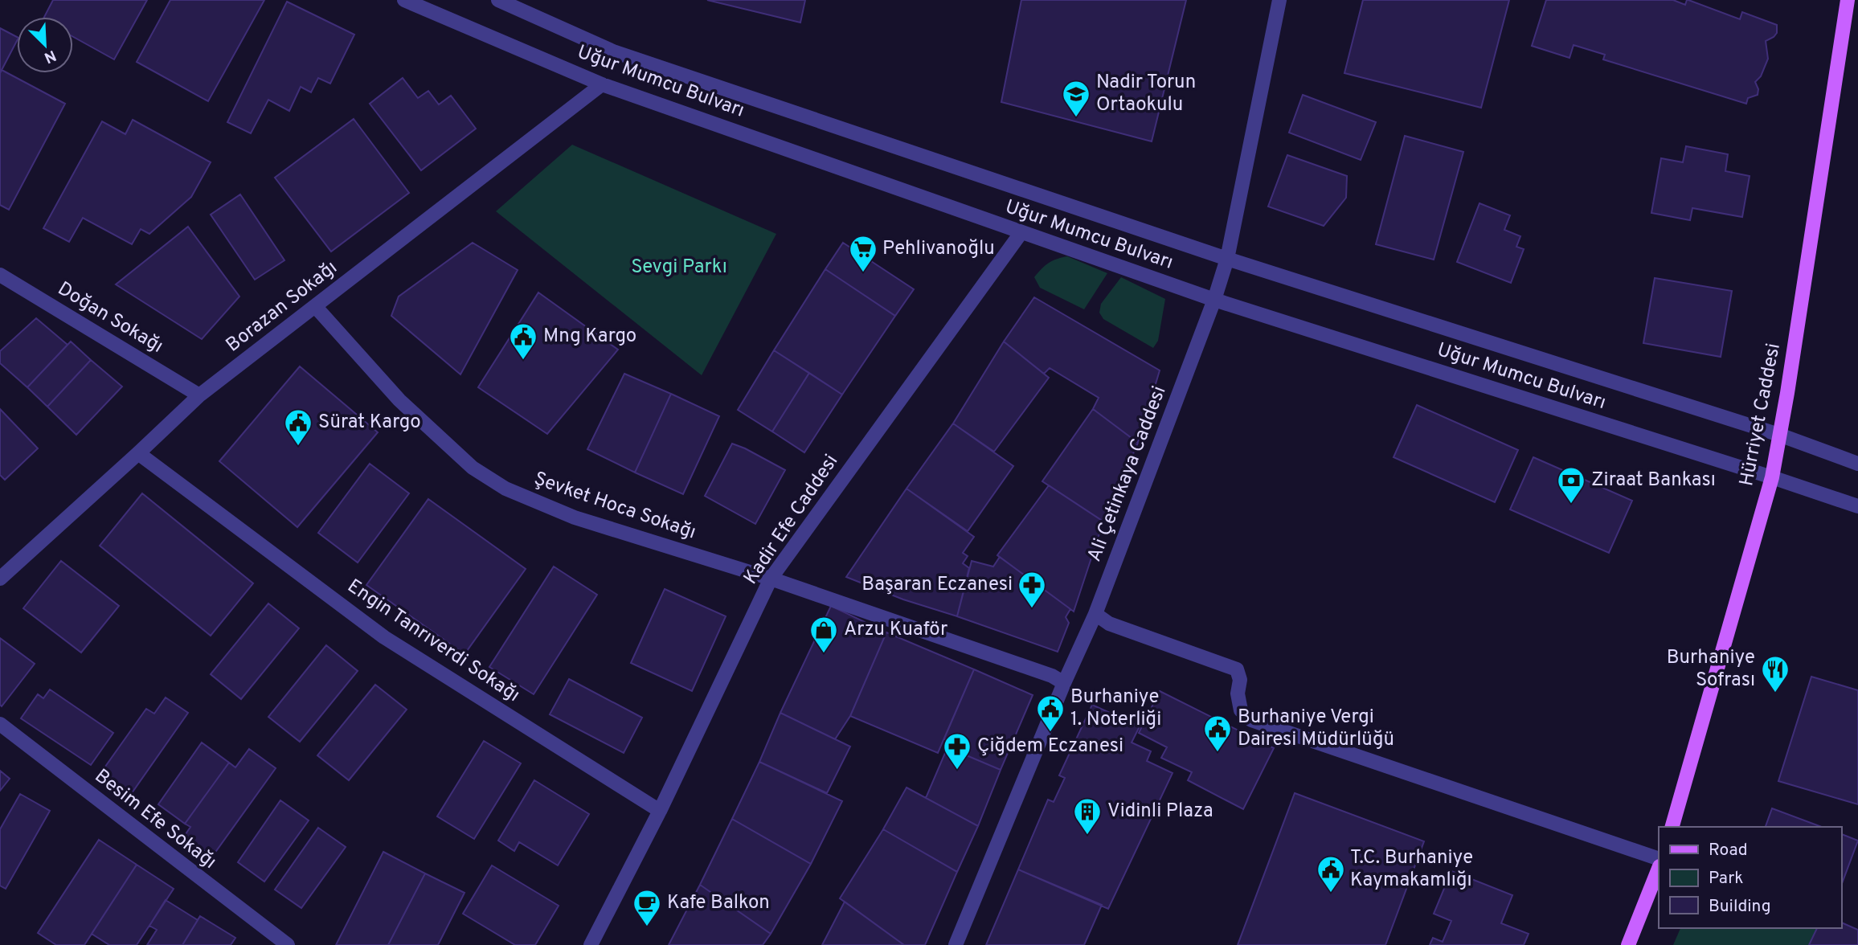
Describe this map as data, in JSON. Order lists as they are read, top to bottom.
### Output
{
  "streets": {
    "main road": ["Hürriyet Caddesi"],
    "street": [
      "Uğur Mumcu Bulvarı",
      "Borazan Sokağı",
      "Doğan Sokağı",
      "Ali Çetinkaya Caddesi",
      "Şevket Hoca Sokağı",
      "Kadir Efe Caddesi",
      "Engin Tanrıverdi Sokağı",
      "Besim Efe Sokağı"
    ]
  },
  "crossings": [
    ["Uğur Mumcu Bulvarı", "Borazan Sokağı"],
    ["Uğur Mumcu Bulvarı", "Hürriyet Caddesi"],
    ["Uğur Mumcu Bulvarı", "Ali Çetinkaya Caddesi"],
    ["Uğur Mumcu Bulvarı", "Kadir Efe Caddesi"],
    ["Borazan Sokağı", "Doğan Sokağı"],
    ["Borazan Sokağı", "Şevket Hoca Sokağı"],
    ["Borazan Sokağı", "Engin Tanrıverdi Sokağı"],
    ["Ali Çetinkaya Caddesi", "Şevket Hoca Sokağı"],
    ["Şevket Hoca Sokağı", "Kadir Efe Caddesi"],
    ["Kadir Efe Caddesi", "Engin Tanrıverdi Sokağı"]
  ],
  "parks": ["Sevgi Parkı"],
  "places": {
    "school or university": ["Nadir Torun Ortaokulu"],
    "supermarket": ["Pehlivanoğlu"],
    "public building": [
      "Mng Kargo",
      "Sürat Kargo",
      "Burhaniye 1. Noterliği",
      "Burhaniye Vergi Dairesi Müdürlüğü",
      "T.C. Burhaniye Kaymakamlığı"
    ],
    "bank": ["Ziraat Bankası"],
    "pharmacy": ["Başaran Eczanesi", "Çiğdem Eczanesi"],
    "shop": ["Arzu Kuaför"],
    "restaurant": ["Burhaniye Sofrası"],
    "building": ["Vidinli Plaza"],
    "cafe": ["Kafe Balkon"]
  },
  "legend": ["Road", "Park", "Building"],
  "north": "bottom right"
}
